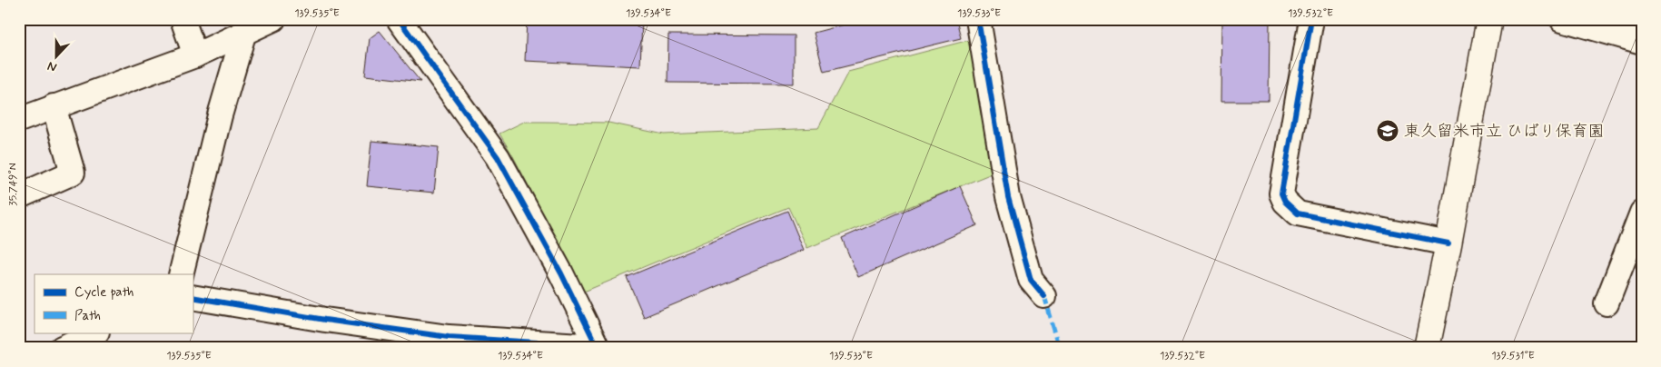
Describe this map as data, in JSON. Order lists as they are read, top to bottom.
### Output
{
  "places": {
    "school or university": ["東久留米市立 ひばり保育園"]
  },
  "legend": ["Cycle path", "Path"],
  "north": "bottom",
  "coordinates": [
    "139.535°E",
    "139.534°E",
    "139.533°E",
    "139.532°E",
    "35.749°N",
    "139.531°E"
  ]
}
